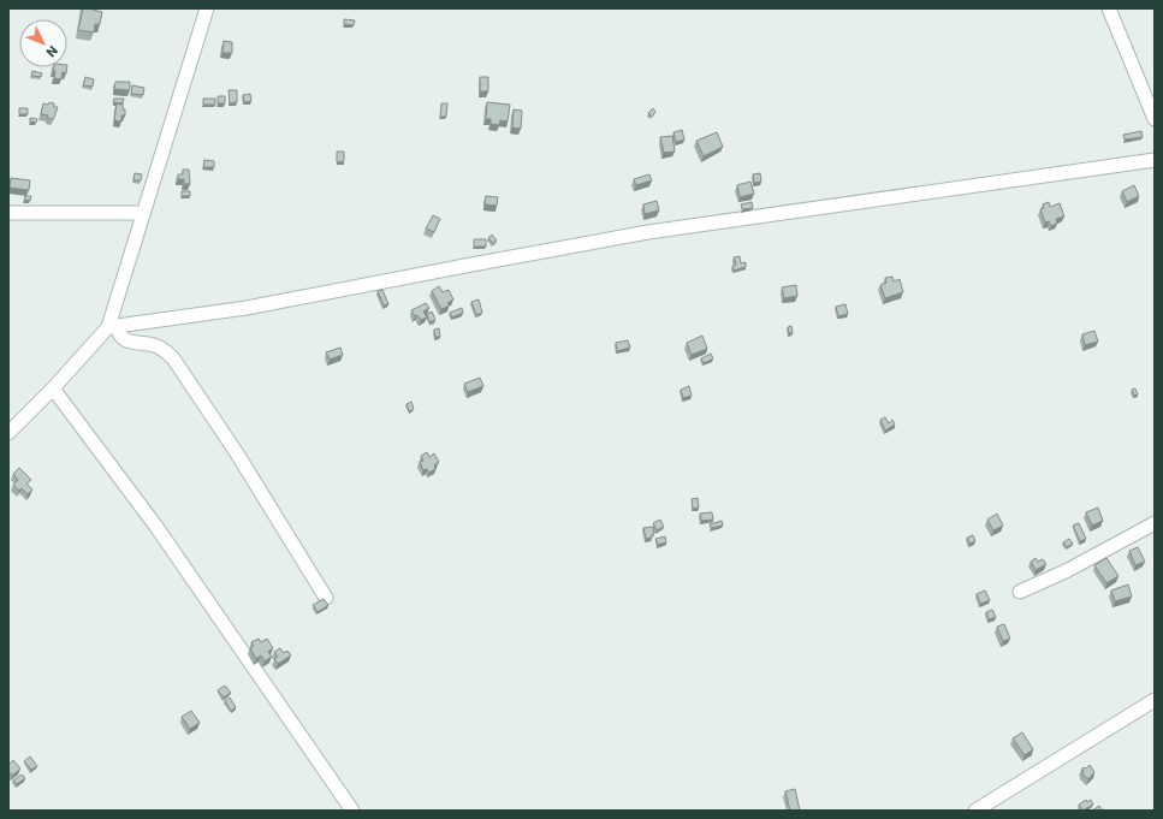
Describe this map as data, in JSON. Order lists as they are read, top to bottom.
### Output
{
  "north": "bottom right"
}
